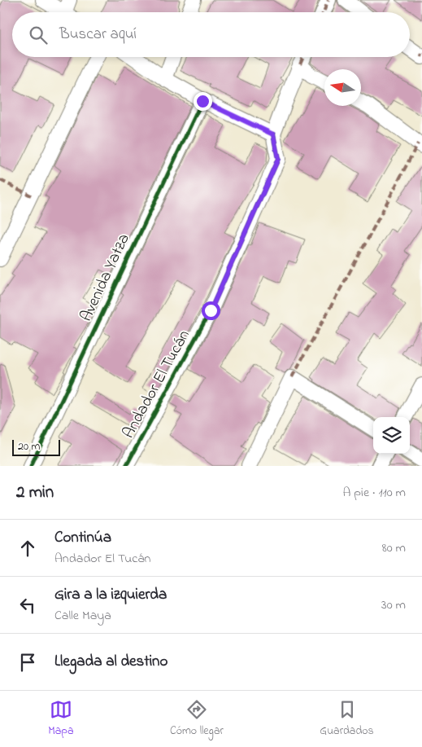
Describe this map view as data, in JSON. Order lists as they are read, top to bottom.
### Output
{
  "streets": {
    "street": ["Avenida Yatza", "Andador El Tucán"]
  },
  "scale_bar": "20 m",
  "north": "left",
  "page": {
    "search": "Buscar aquí",
    "scale": "20 m",
    "heading": ["2 min", "A pie · 110 m"],
    "list": [
      ["Continúa", "Andador El Tucán", "80 m"],
      ["Gira a la izquierda", "Calle Maya", "30 m"],
      "Llegada al destino"
    ],
    "nav": ["Mapa", "Cómo llegar", "Guardados"]
  }
}
